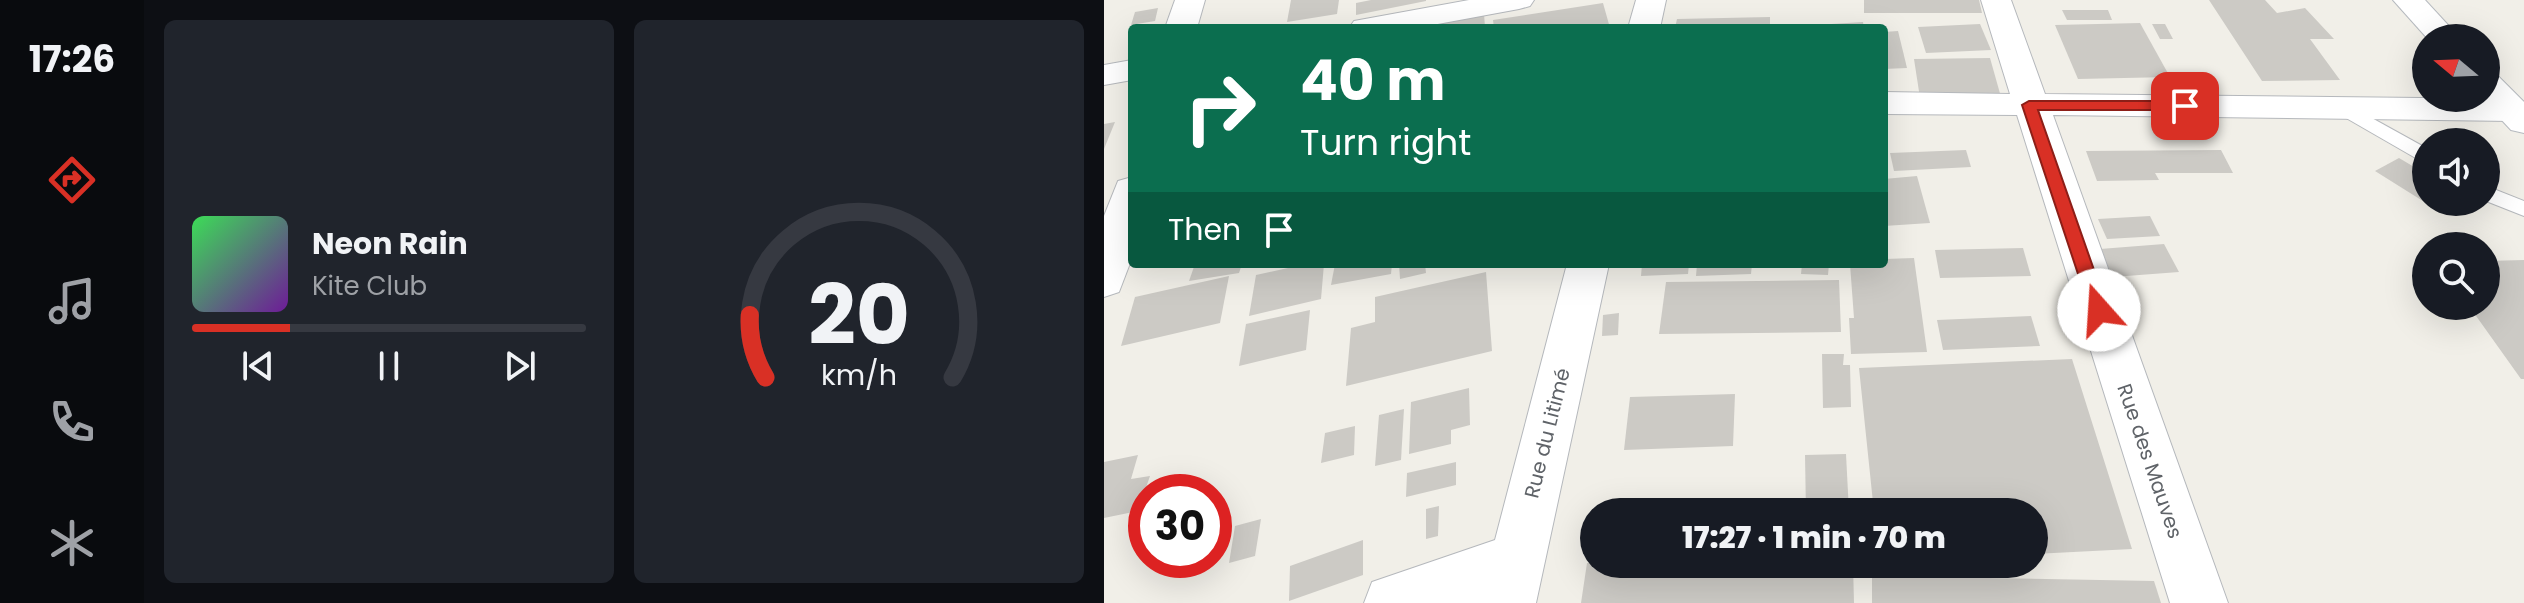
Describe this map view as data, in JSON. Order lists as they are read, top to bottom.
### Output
{
  "streets": {
    "street": ["Rue du Litimé", "Rue des Mauves"]
  },
  "north": "left",
  "page": {
    "tabs": "17:26",
    "turn": ["40 m", "Turn right"],
    "then": "Then",
    "song": ["Neon Rain", "Kite Club"],
    "limit": "30",
    "trip": "17:27 · 1 min · 70 m",
    "gauge": ["20", "km/h"]
  }
}
